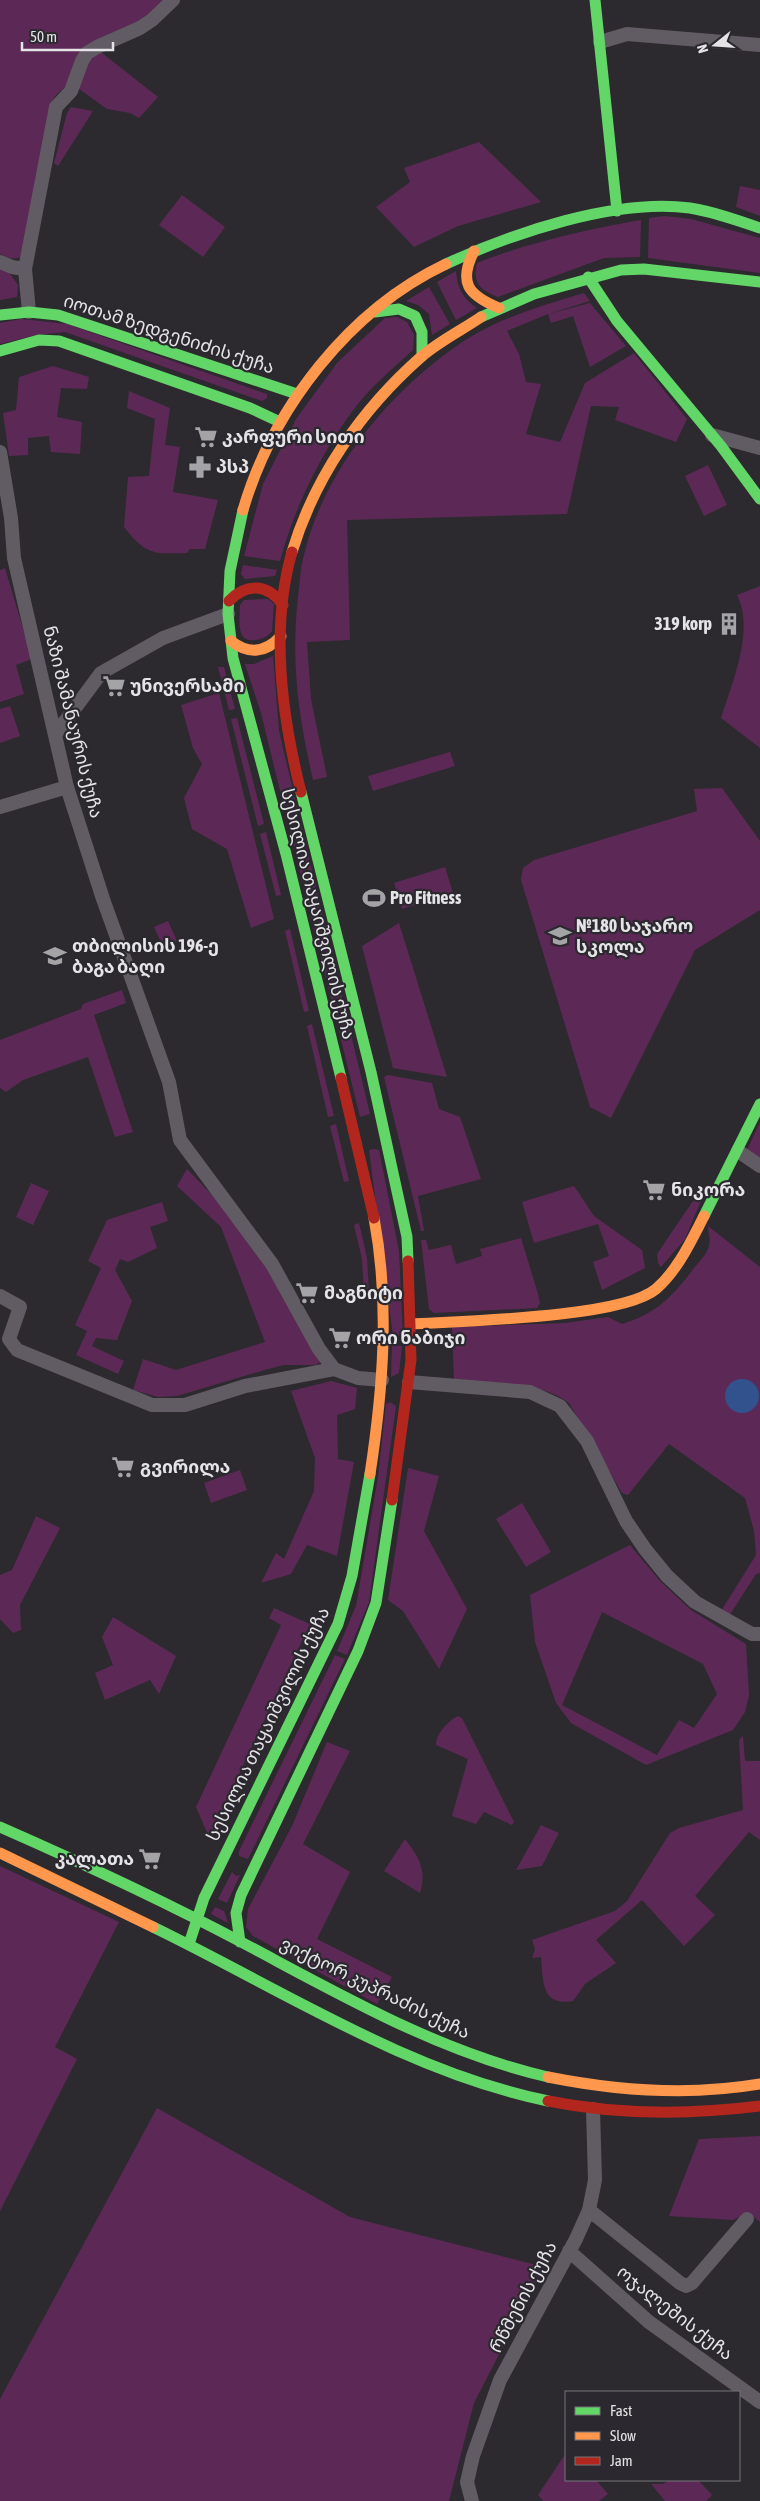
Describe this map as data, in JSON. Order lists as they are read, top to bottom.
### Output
{
  "streets": {
    "main road": ["იოთამ ზედგენიძის ქუჩა", "სესილია თაყაიშვილის ქუჩა", "ვიქტორ კუპრაძის ქუჩა"],
    "street": ["ნაზი შამანაურის ქუჩა", "რწმენის ქუჩა", "ოჯალეშის ქუჩა"]
  },
  "crossings": [
    ["იოთამ ზედგენიძის ქუჩა", "სესილია თაყაიშვილის ქუჩა"],
    ["სესილია თაყაიშვილის ქუჩა", "ვიქტორ კუპრაძის ქუჩა"],
    ["რწმენის ქუჩა", "ოჯალეშის ქუჩა"]
  ],
  "places": {
    "supermarket": [
      "კარფური სითი",
      "უნივერსამი",
      "ნიკორა",
      "მაგნიტი",
      "ორი ნაბიჯი",
      "გვირილა",
      "კალათა"
    ],
    "pharmacy": ["პსპ"],
    "building": ["319 korp"],
    "sports": ["Pro Fitness"],
    "school or university": ["№180 საჯარო სკოლა", "თბილისის 196-ე ბაგა ბაღი"]
  },
  "legend": ["Fast", "Slow", "Jam"],
  "scale_bar": "50 m",
  "north": "left"
}
